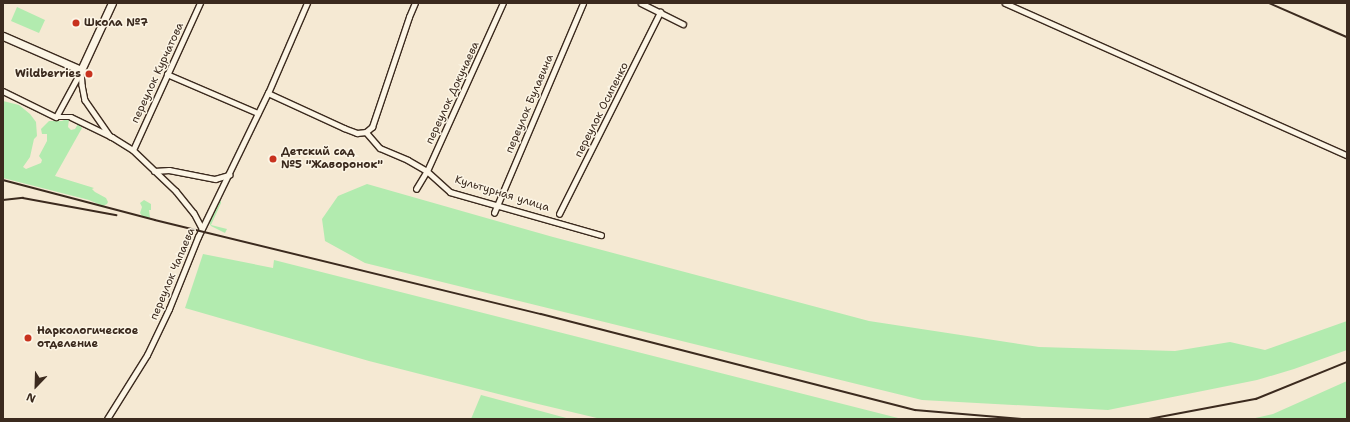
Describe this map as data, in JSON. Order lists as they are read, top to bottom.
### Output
{
  "streets": {
    "street": [
      "переулок Курчатова",
      "переулок Докучаева",
      "переулок Булавина",
      "переулок Осипенко",
      "Культурная улица",
      "переулок Чапаева"
    ]
  },
  "crossings": [
    ["переулок Докучаева", "Культурная улица"],
    ["переулок Булавина", "Культурная улица"]
  ],
  "places": [
    "Школа №7",
    "Wildberries",
    "Детский сад №5 \"Жаворонок\"",
    "Наркологическое отделение"
  ],
  "north": "bottom left"
}
